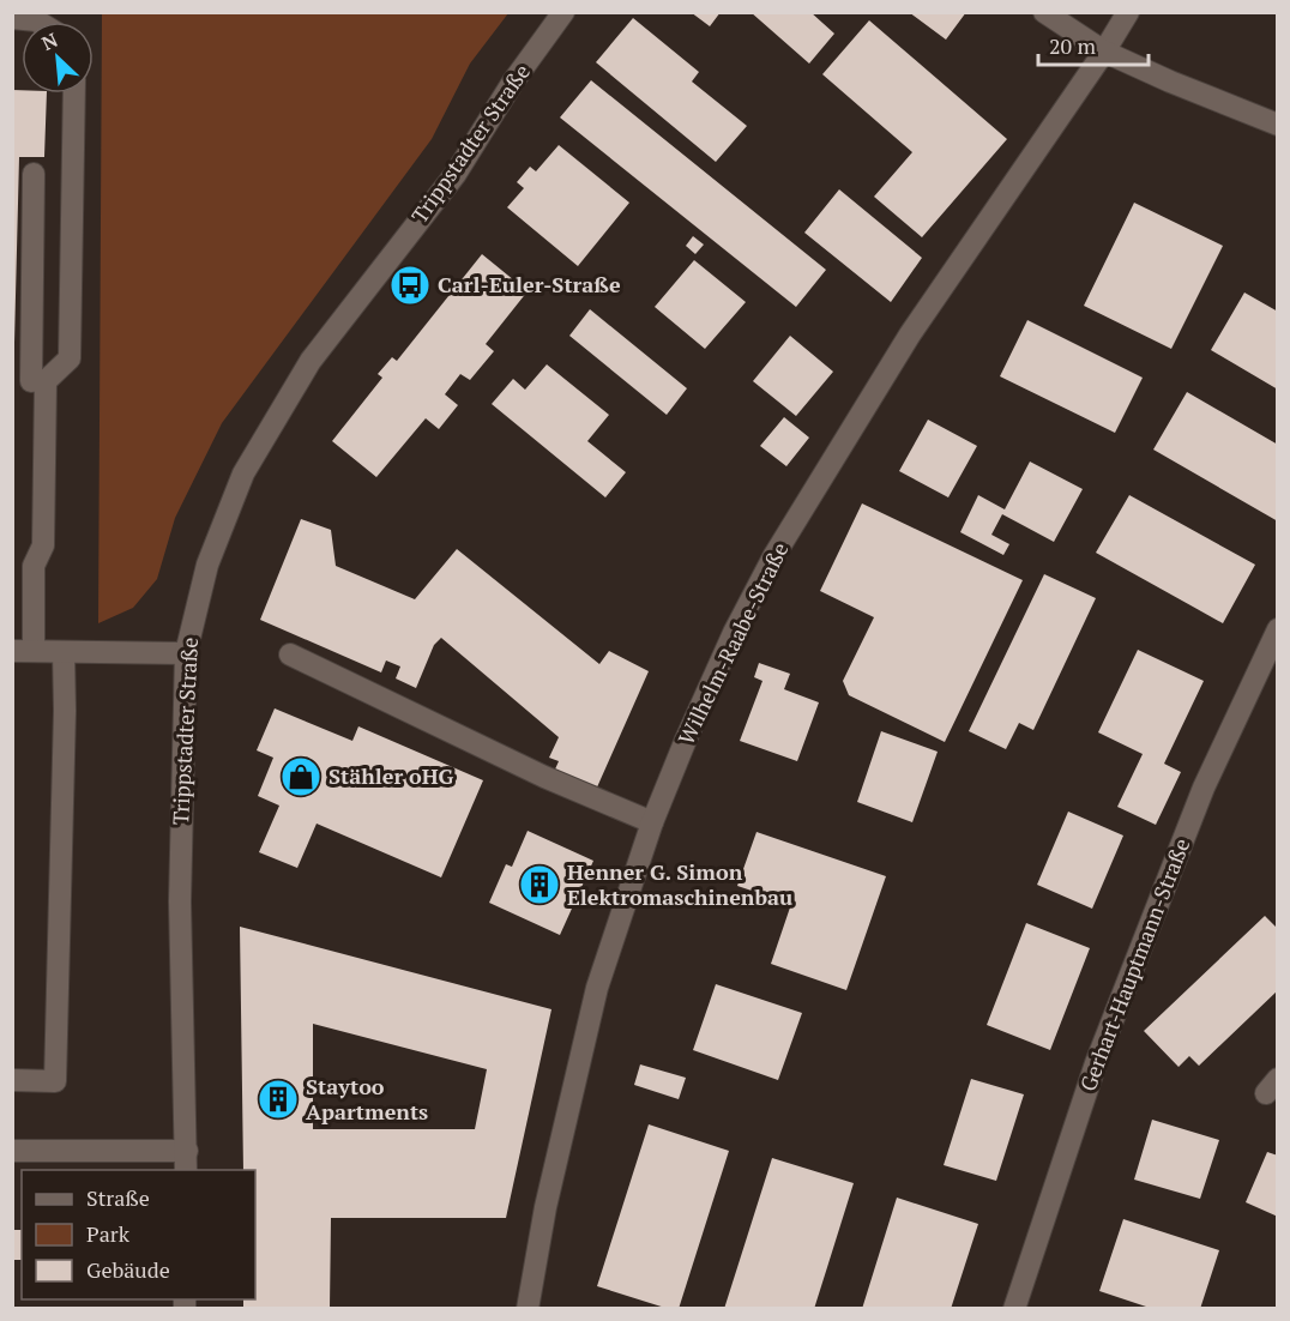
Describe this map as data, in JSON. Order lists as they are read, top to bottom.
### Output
{
  "streets": {
    "street": ["Trippstadter Straße", "Wilhelm-Raabe-Straße", "Gerhart-Hauptmann-Straße"]
  },
  "places": {
    "bus stop": ["Carl-Euler-Straße"],
    "shop": ["Stähler oHG"],
    "building": ["Henner G. Simon Elektromaschinenbau", "Staytoo Apartments"]
  },
  "legend": ["Straße", "Park", "Gebäude"],
  "scale_bar": "20 m",
  "north": "top left"
}
